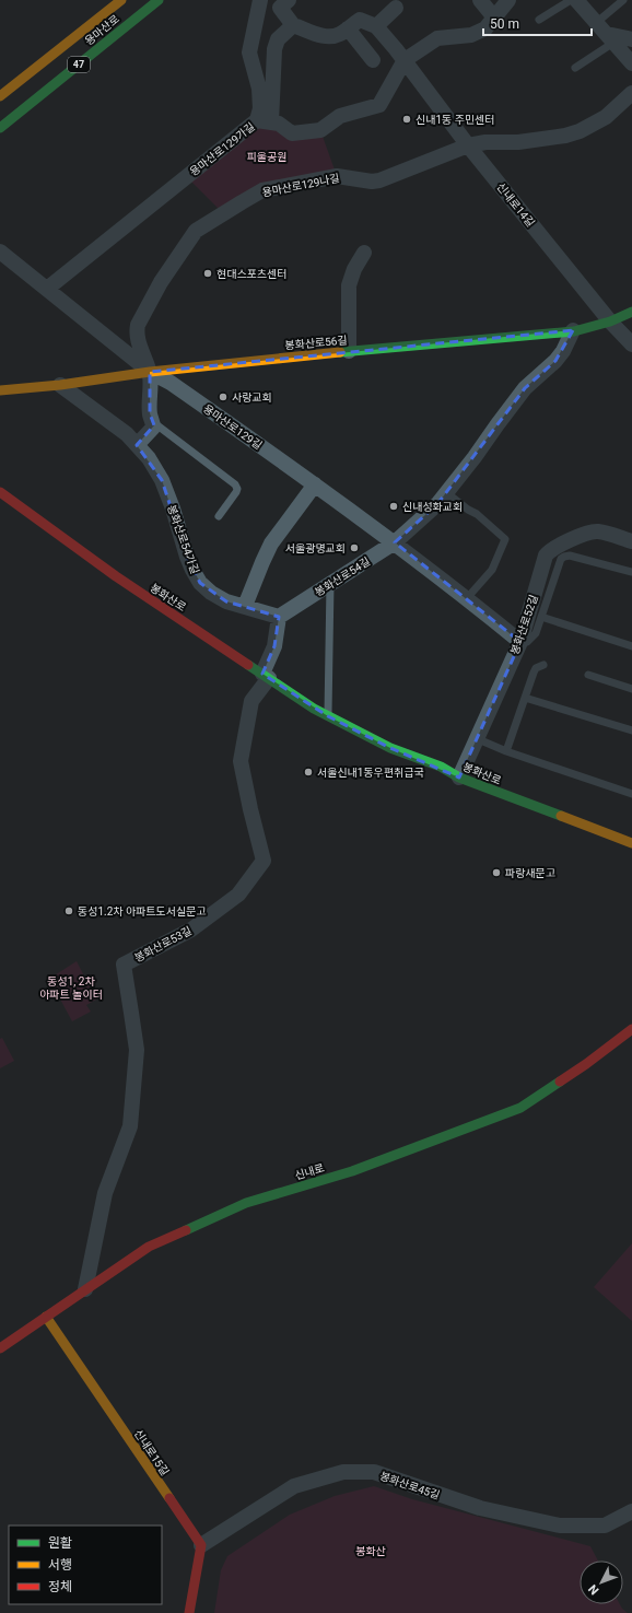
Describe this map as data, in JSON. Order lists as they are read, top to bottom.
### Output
{
  "streets": {
    "main road": [
      "용마산로",
      "47",
      "봉화산로56길",
      "봉화산로",
      "신내로",
      "신내로15길"
    ],
    "street": [
      "용마산로129가길",
      "용마산로129나길",
      "신내로14길",
      "용마산로129길",
      "봉화산로54가길",
      "봉화산로54길",
      "봉화산로52길",
      "봉화산로53길",
      "봉화산로45길"
    ]
  },
  "crossings": [
    ["용마산로129가길", "신내로14길"],
    ["용마산로129가길", "용마산로129길"],
    ["용마산로129나길", "신내로14길"],
    ["용마산로129나길", "봉화산로56길"],
    ["용마산로129나길", "용마산로129길"],
    ["신내로14길", "봉화산로56길"],
    ["봉화산로56길", "용마산로129길"],
    ["봉화산로56길", "봉화산로54가길"],
    ["봉화산로56길", "봉화산로54길"],
    ["용마산로129길", "봉화산로54길"],
    ["용마산로129길", "봉화산로52길"],
    ["봉화산로54가길", "봉화산로54길"],
    ["봉화산로", "봉화산로52길"],
    ["봉화산로", "봉화산로53길"],
    ["봉화산로53길", "신내로"],
    ["신내로", "신내로15길"],
    ["신내로15길", "봉화산로45길"]
  ],
  "parks": ["피울공원", "동성1, 2차 아파트 놀이터", "봉화산"],
  "places": [
    "신내1동 주민센터",
    "현대스포츠센터",
    "사랑교회",
    "신내성화교회",
    "서울광명교회",
    "서울신내1동우편취급국",
    "파랑새문고",
    "동성1.2차 아파트도서실문고"
  ],
  "legend": ["원활", "서행", "정체"],
  "scale_bar": "50 m",
  "north": "bottom left"
}
